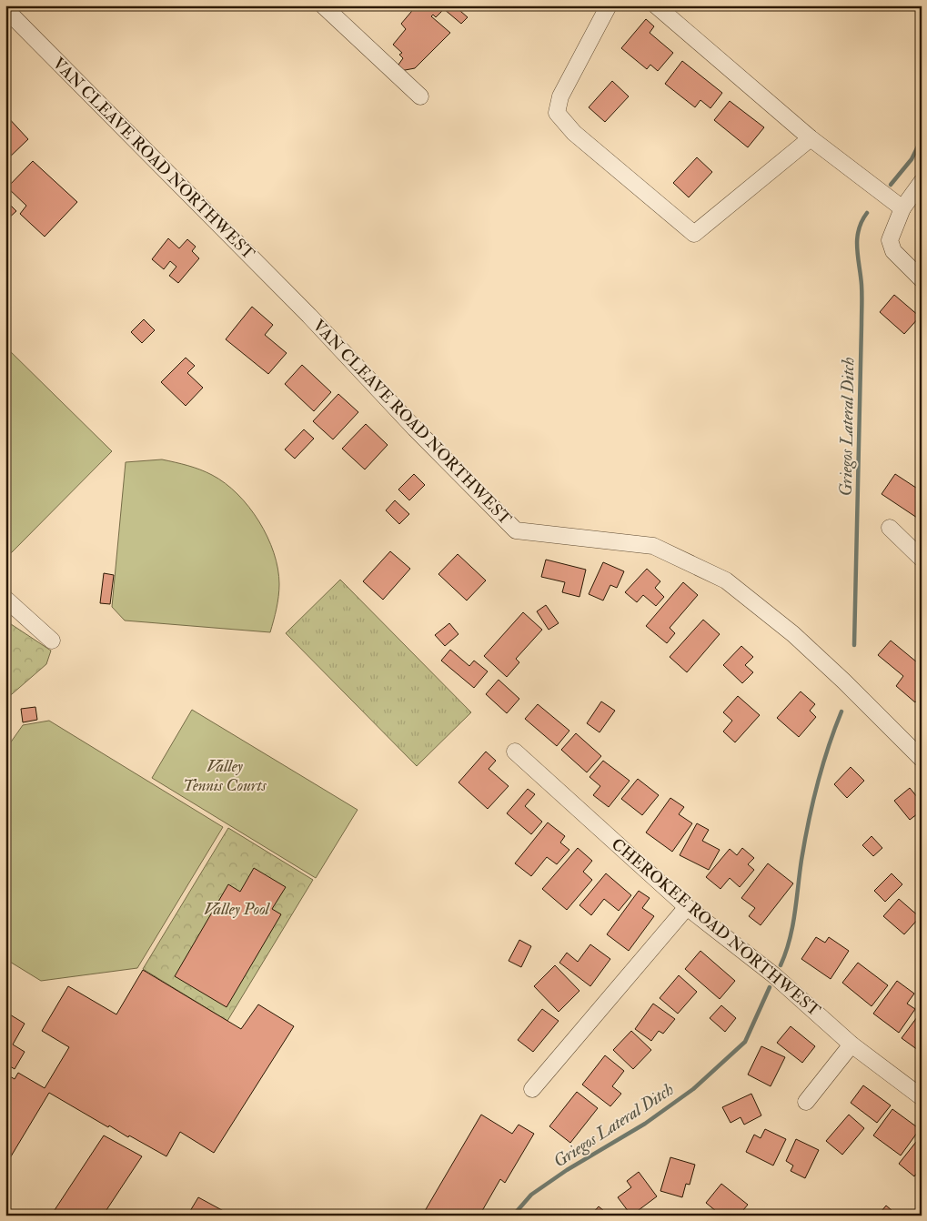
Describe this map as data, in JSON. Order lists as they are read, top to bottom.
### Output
{
  "streets": {
    "street": ["VAN CLEAVE ROAD NORTHWEST", "CHEROKEE ROAD NORTHWEST"]
  },
  "water": ["Griegos Lateral Ditch"],
  "parks": ["Valley Tennis Courts", "Valley Pool"]
}
